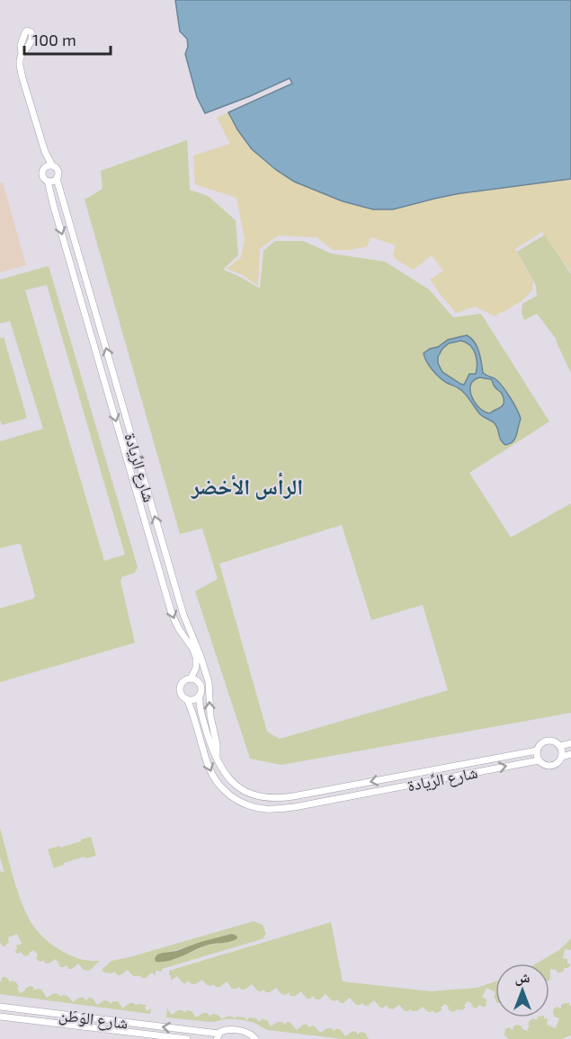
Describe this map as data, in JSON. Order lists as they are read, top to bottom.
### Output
{
  "streets": {
    "street": ["شارع الرِّيادة", "شارع الوَطَن"]
  },
  "districts": ["الرأس الأخضر"],
  "scale_bar": "100 m",
  "north": "top"
}
